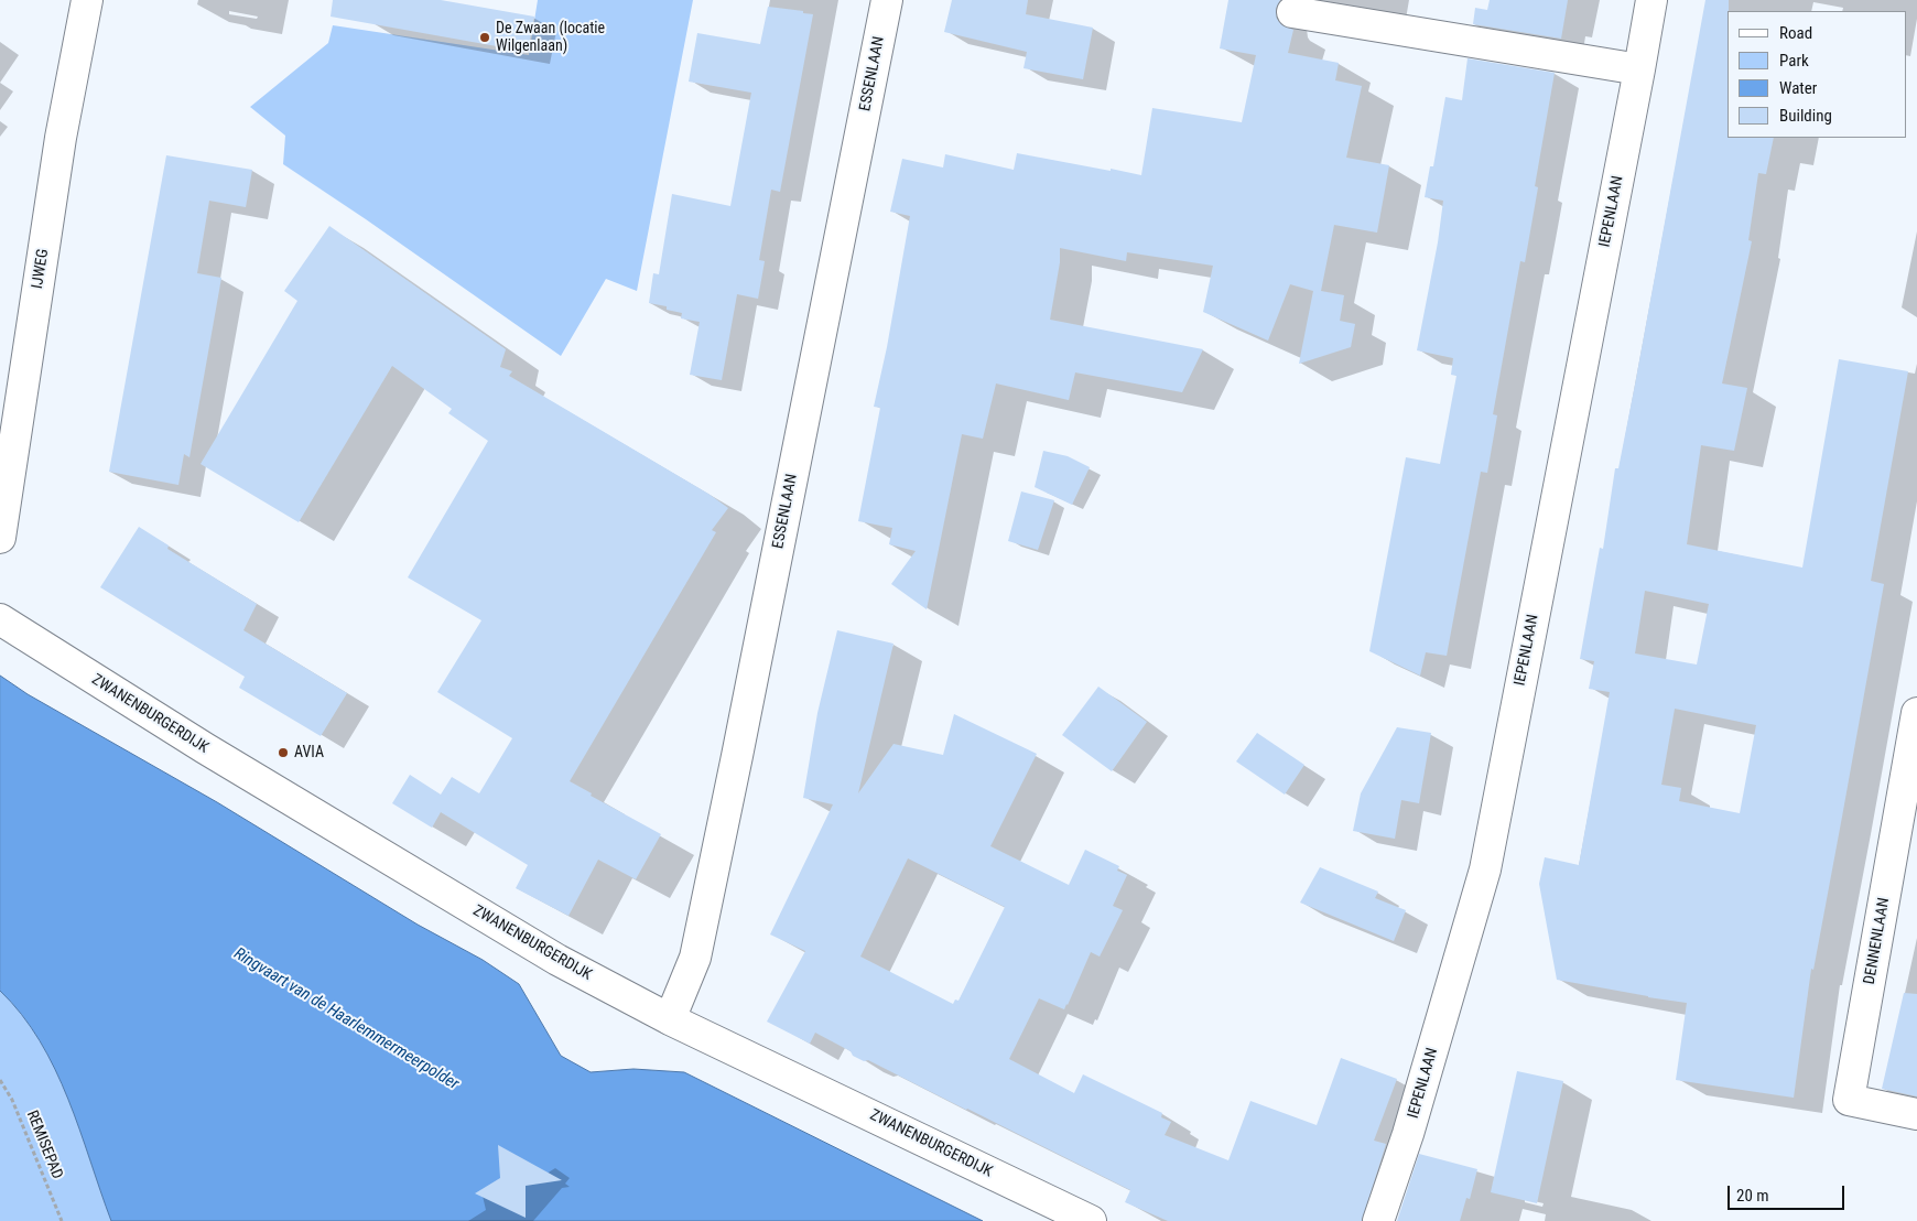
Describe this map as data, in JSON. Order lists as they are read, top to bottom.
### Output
{
  "streets": {
    "street": [
      "ESSENLAAN",
      "IEPENLAAN",
      "IJWEG",
      "ZWANENBURGERDIJK",
      "DENNENLAAN"
    ],
    "path": ["REMISEPAD"]
  },
  "crossings": [
    ["ESSENLAAN", "ZWANENBURGERDIJK"]
  ],
  "water": ["Ringvaart van de Haarlemmermeerpolder"],
  "places": ["De Zwaan (locatie Wilgenlaan)", "AVIA"],
  "legend": [
    "Road",
    "Park",
    "Water",
    "Building"
  ],
  "scale_bar": "20 m"
}
